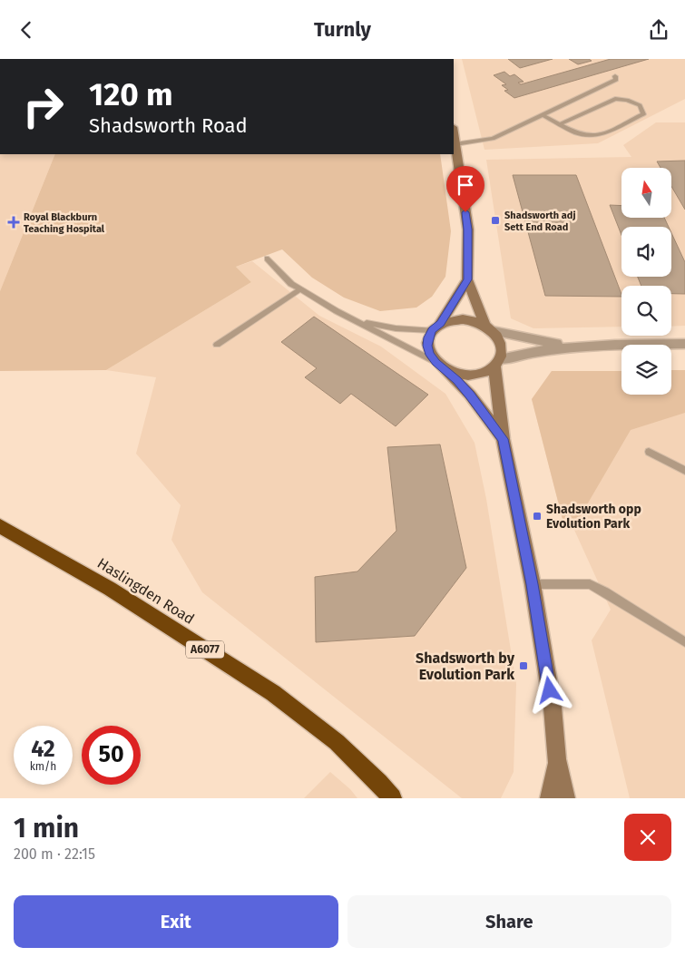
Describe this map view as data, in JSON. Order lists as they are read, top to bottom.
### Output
{
  "streets": {
    "highway": ["Haslingden Road", "A6077"]
  },
  "places": {
    "transit": ["Shadsworth adj Sett End Road", "Shadsworth opp Evolution Park", "Shadsworth by Evolution Park"],
    "health": ["Royal Blackburn Teaching Hospital"]
  },
  "north": "top",
  "page": {
    "header": "Turnly",
    "turn": ["120 m", "Shadsworth Road"],
    "speed": "42 km/h",
    "limit": "50",
    "heading": ["1 min", "200 m · 22:15"],
    "buttons": ["Exit", "Share"]
  }
}
